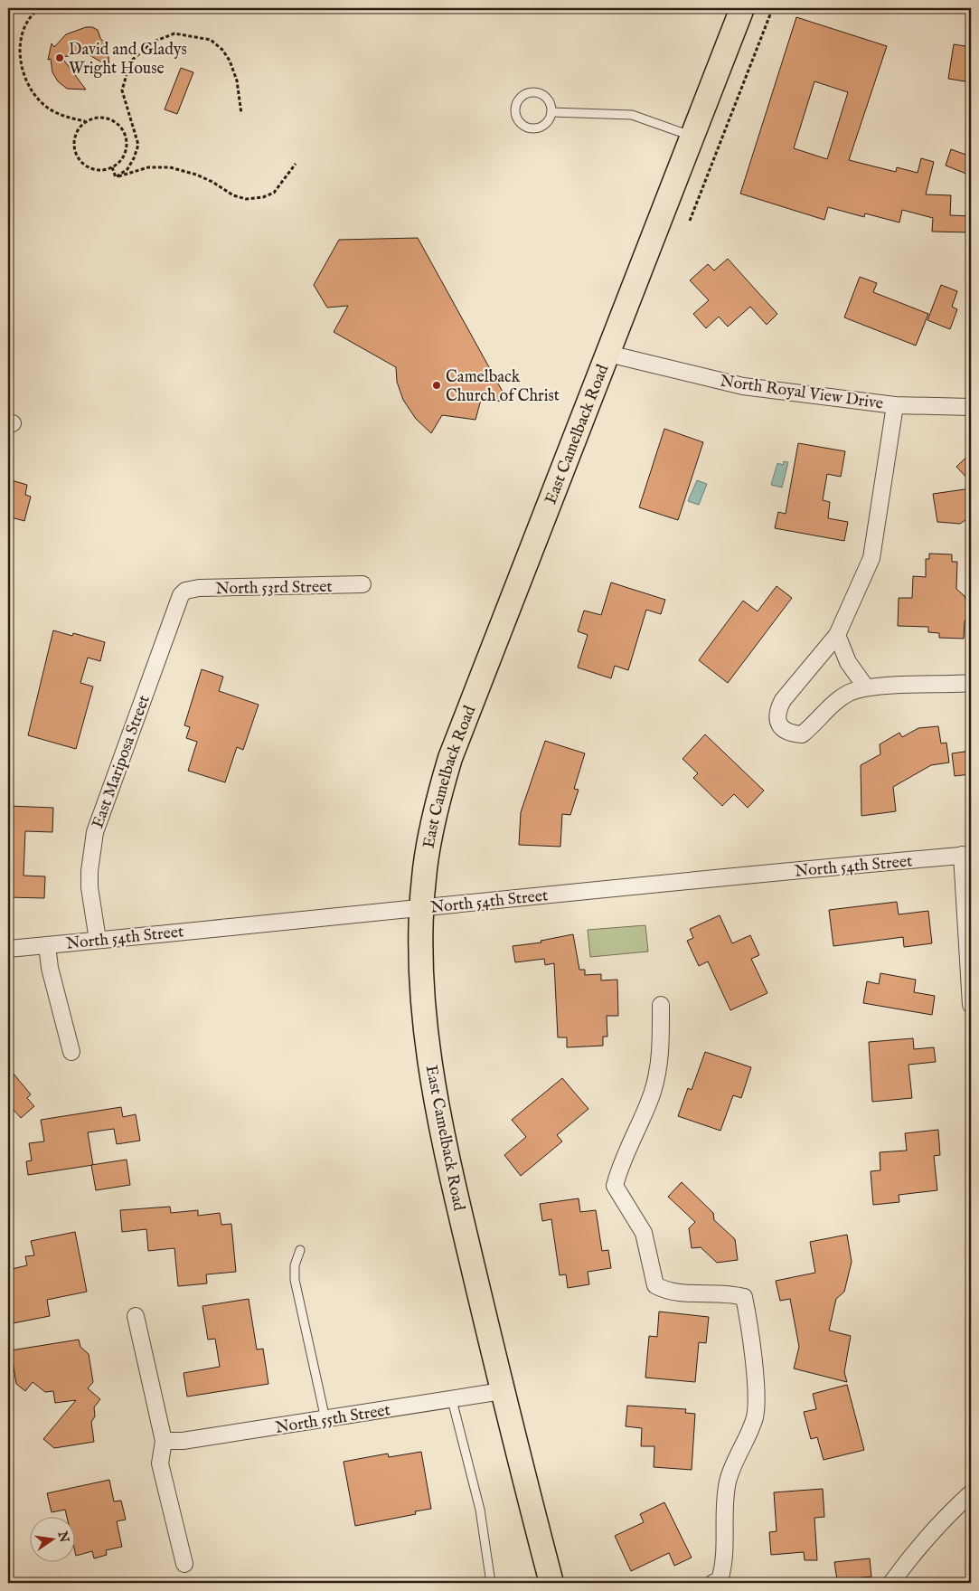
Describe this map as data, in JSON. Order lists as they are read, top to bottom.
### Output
{
  "streets": {
    "main road": ["East Camelback Road"],
    "street": [
      "North Royal View Drive",
      "North 53rd Street",
      "East Mariposa Street",
      "North 54th Street",
      "North 55th Street"
    ]
  },
  "crossings": [
    ["North Royal View Drive", "East Camelback Road"],
    ["East Camelback Road", "North 54th Street"],
    ["East Camelback Road", "North 55th Street"],
    ["North 53rd Street", "East Mariposa Street"],
    ["East Mariposa Street", "North 54th Street"]
  ],
  "places": ["David and Gladys Wright House", "Camelback Church of Christ"],
  "north": "right"
}
